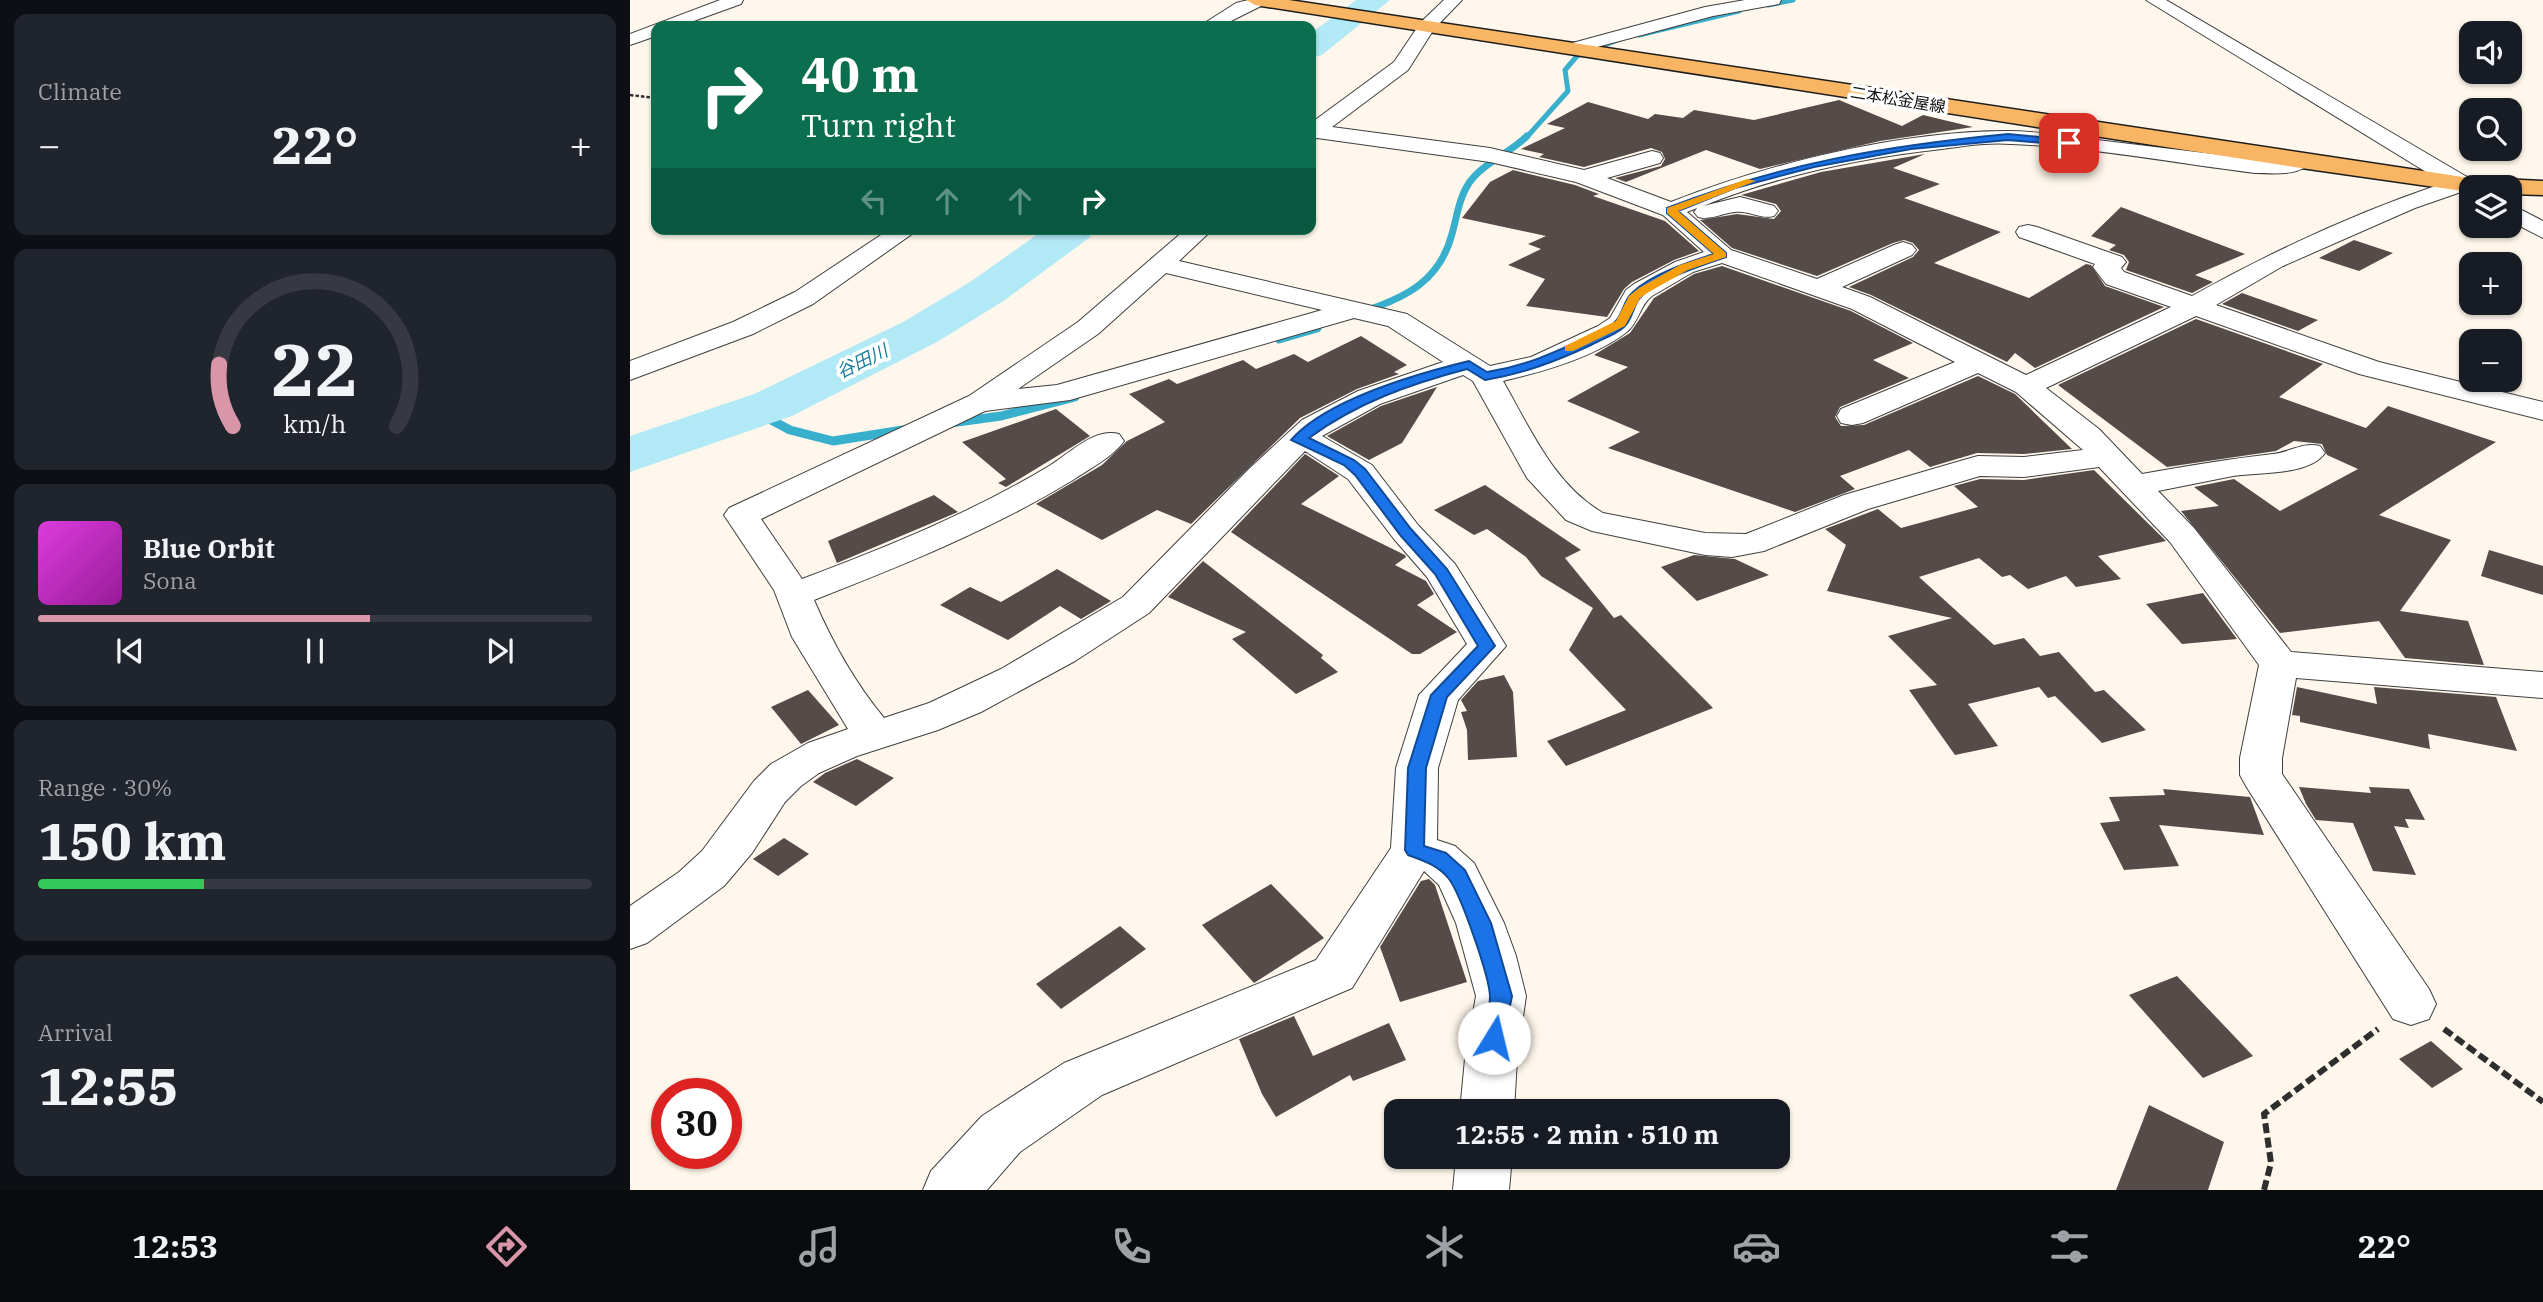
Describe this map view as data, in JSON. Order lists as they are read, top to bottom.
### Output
{
  "streets": {
    "main road": ["二本松金屋線"]
  },
  "water": ["谷田川"],
  "page": {
    "tile": [
      "Climate",
      ["Range · 30%", "150 km"],
      ["Arrival", "12:55"]
    ],
    "map_buttons": ["+", "−"],
    "turn": ["40 m", "Turn right"],
    "heat": ["−", "22°", "+"],
    "song": ["Blue Orbit", "Sona"],
    "limit": "30",
    "trip": "12:55 · 2 min · 510 m",
    "tabs": ["12:53", "22°"],
    "gauge": ["22", "km/h"]
  }
}
